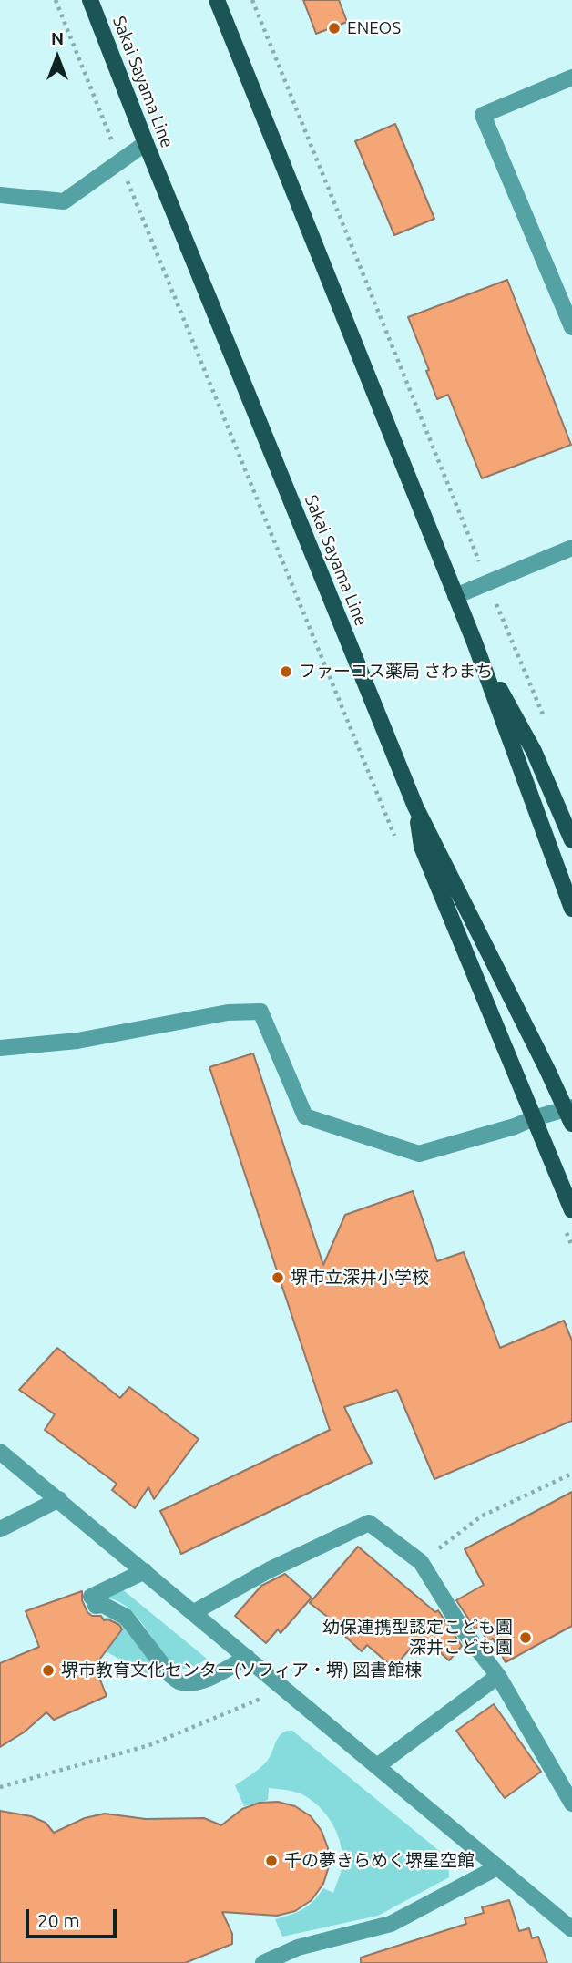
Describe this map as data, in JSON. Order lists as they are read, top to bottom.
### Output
{
  "streets": {
    "main road": ["Sakai Sayama Line"]
  },
  "places": [
    "ENEOS",
    "ファーコス薬局 さわまち",
    "堺市立深井小学校",
    "幼保連携型認定こども園 深井こども園",
    "堺市教育文化センター(ソフィア・堺) 図書館棟",
    "千の夢きらめく堺星空館"
  ],
  "scale_bar": "20 m",
  "north": "top"
}
